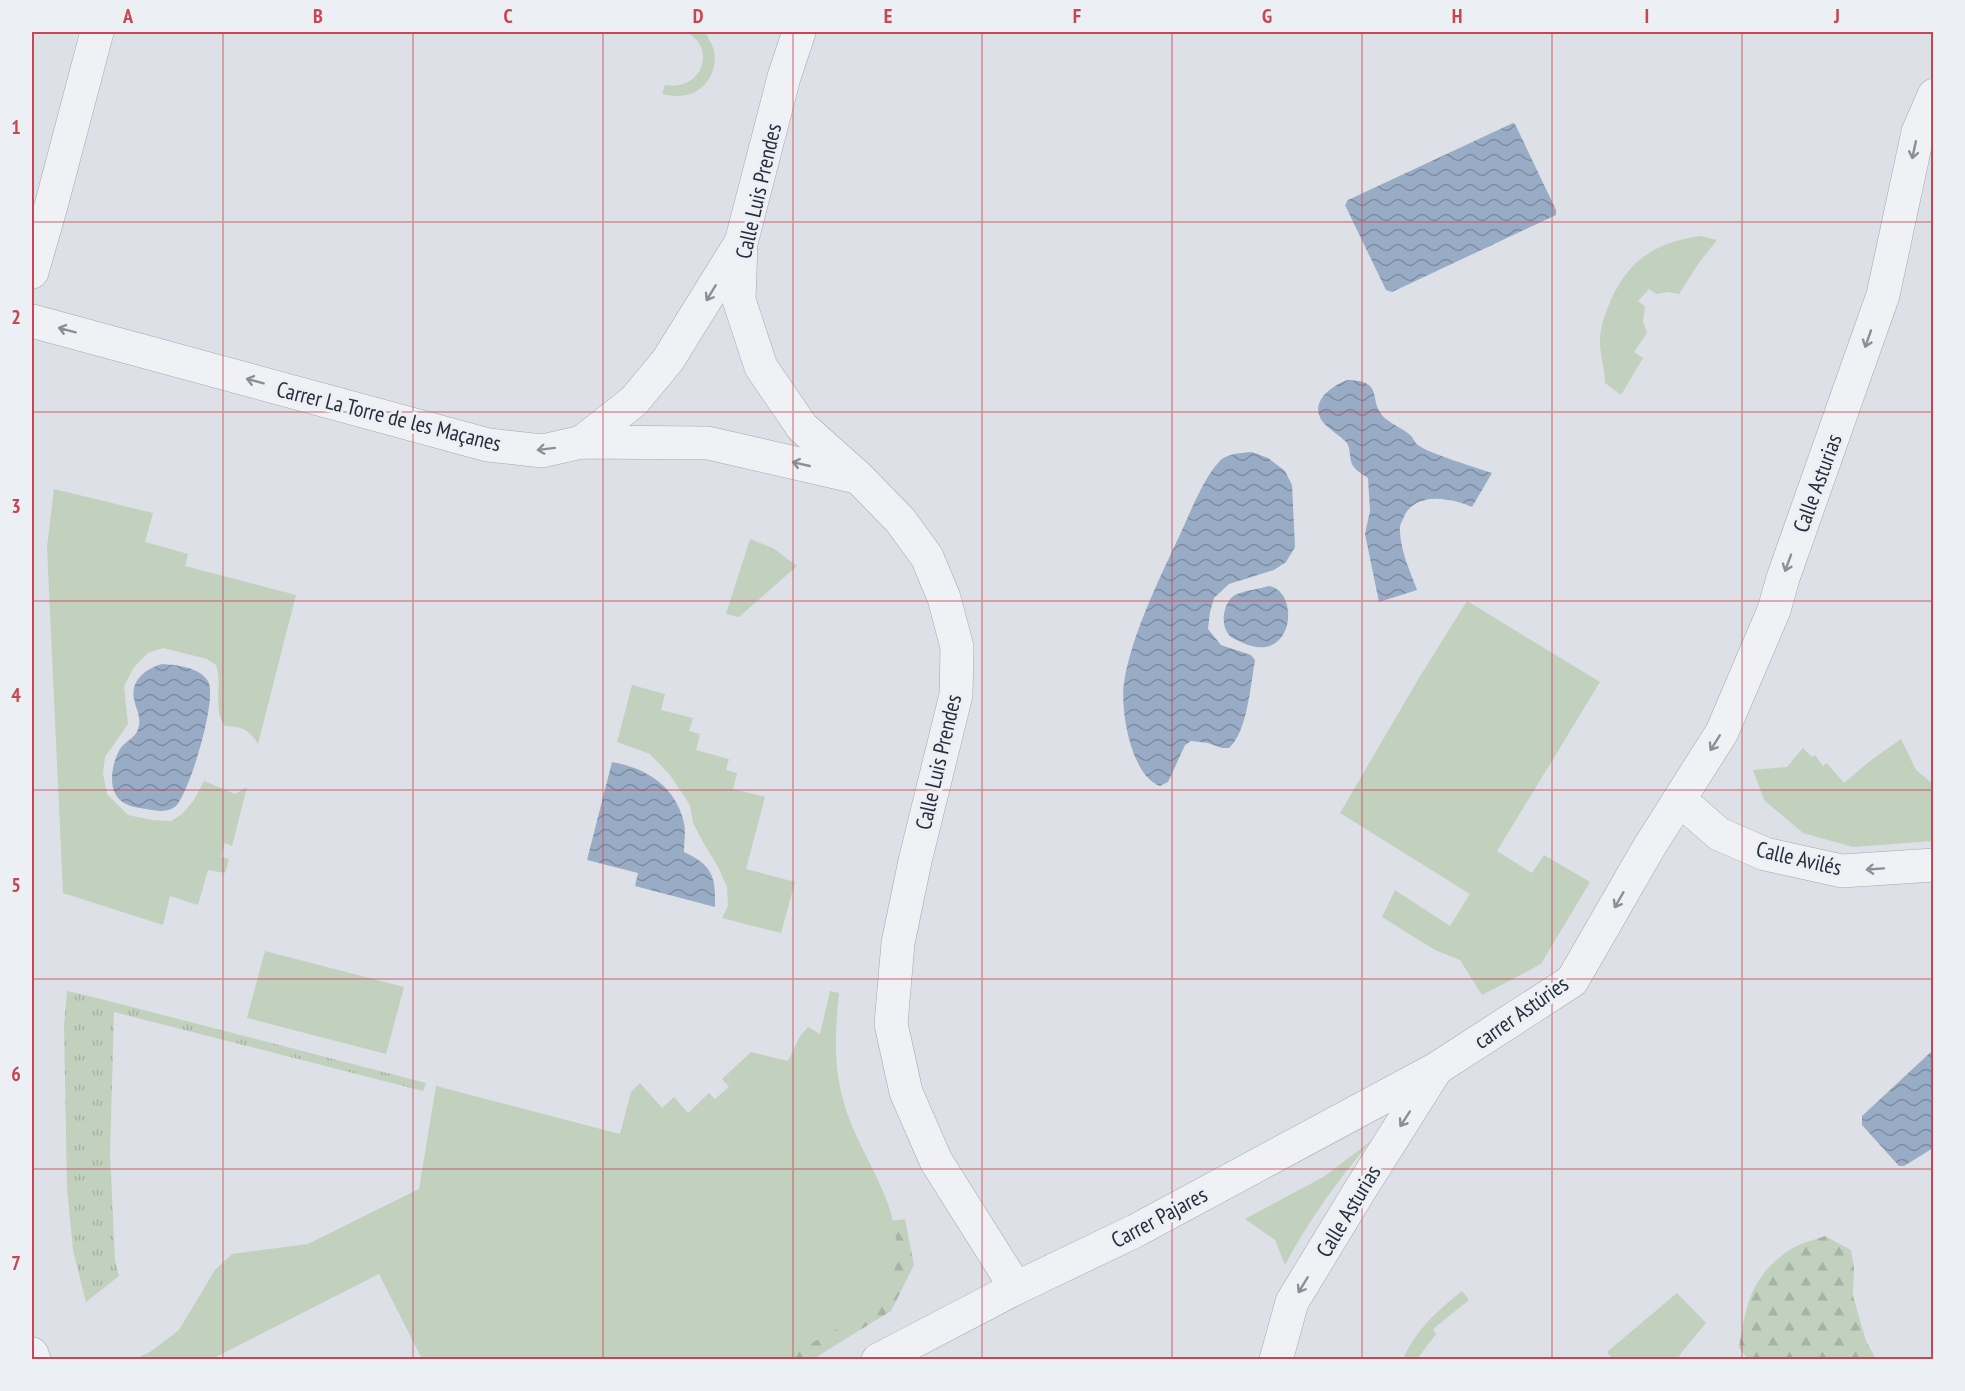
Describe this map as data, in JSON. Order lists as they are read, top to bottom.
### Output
{
  "streets": {
    "street": [
      "Calle Luis Prendes",
      "Carrer La Torre de les Maçanes",
      "Calle Asturias",
      "Calle Avilés",
      "carrer Astúries",
      "Carrer Pajares"
    ]
  },
  "crossings": [
    ["Calle Luis Prendes", "Carrer La Torre de les Maçanes"],
    ["Calle Luis Prendes", "Carrer Pajares"],
    ["Calle Asturias", "Calle Avilés"],
    ["Calle Asturias", "carrer Astúries"],
    ["Calle Asturias", "Carrer Pajares"],
    ["carrer Astúries", "Carrer Pajares"]
  ],
  "one_way": [
    "Carrer La Torre de les Maçanes",
    "Calle Asturias",
    "Calle Avilés",
    "carrer Astúries"
  ],
  "grid": {
    "columns": [
      "A",
      "B",
      "C",
      "D",
      "E",
      "F",
      "G",
      "H",
      "I",
      "J"
    ],
    "rows": [
      "1",
      "2",
      "3",
      "4",
      "5",
      "6",
      "7"
    ]
  }
}
